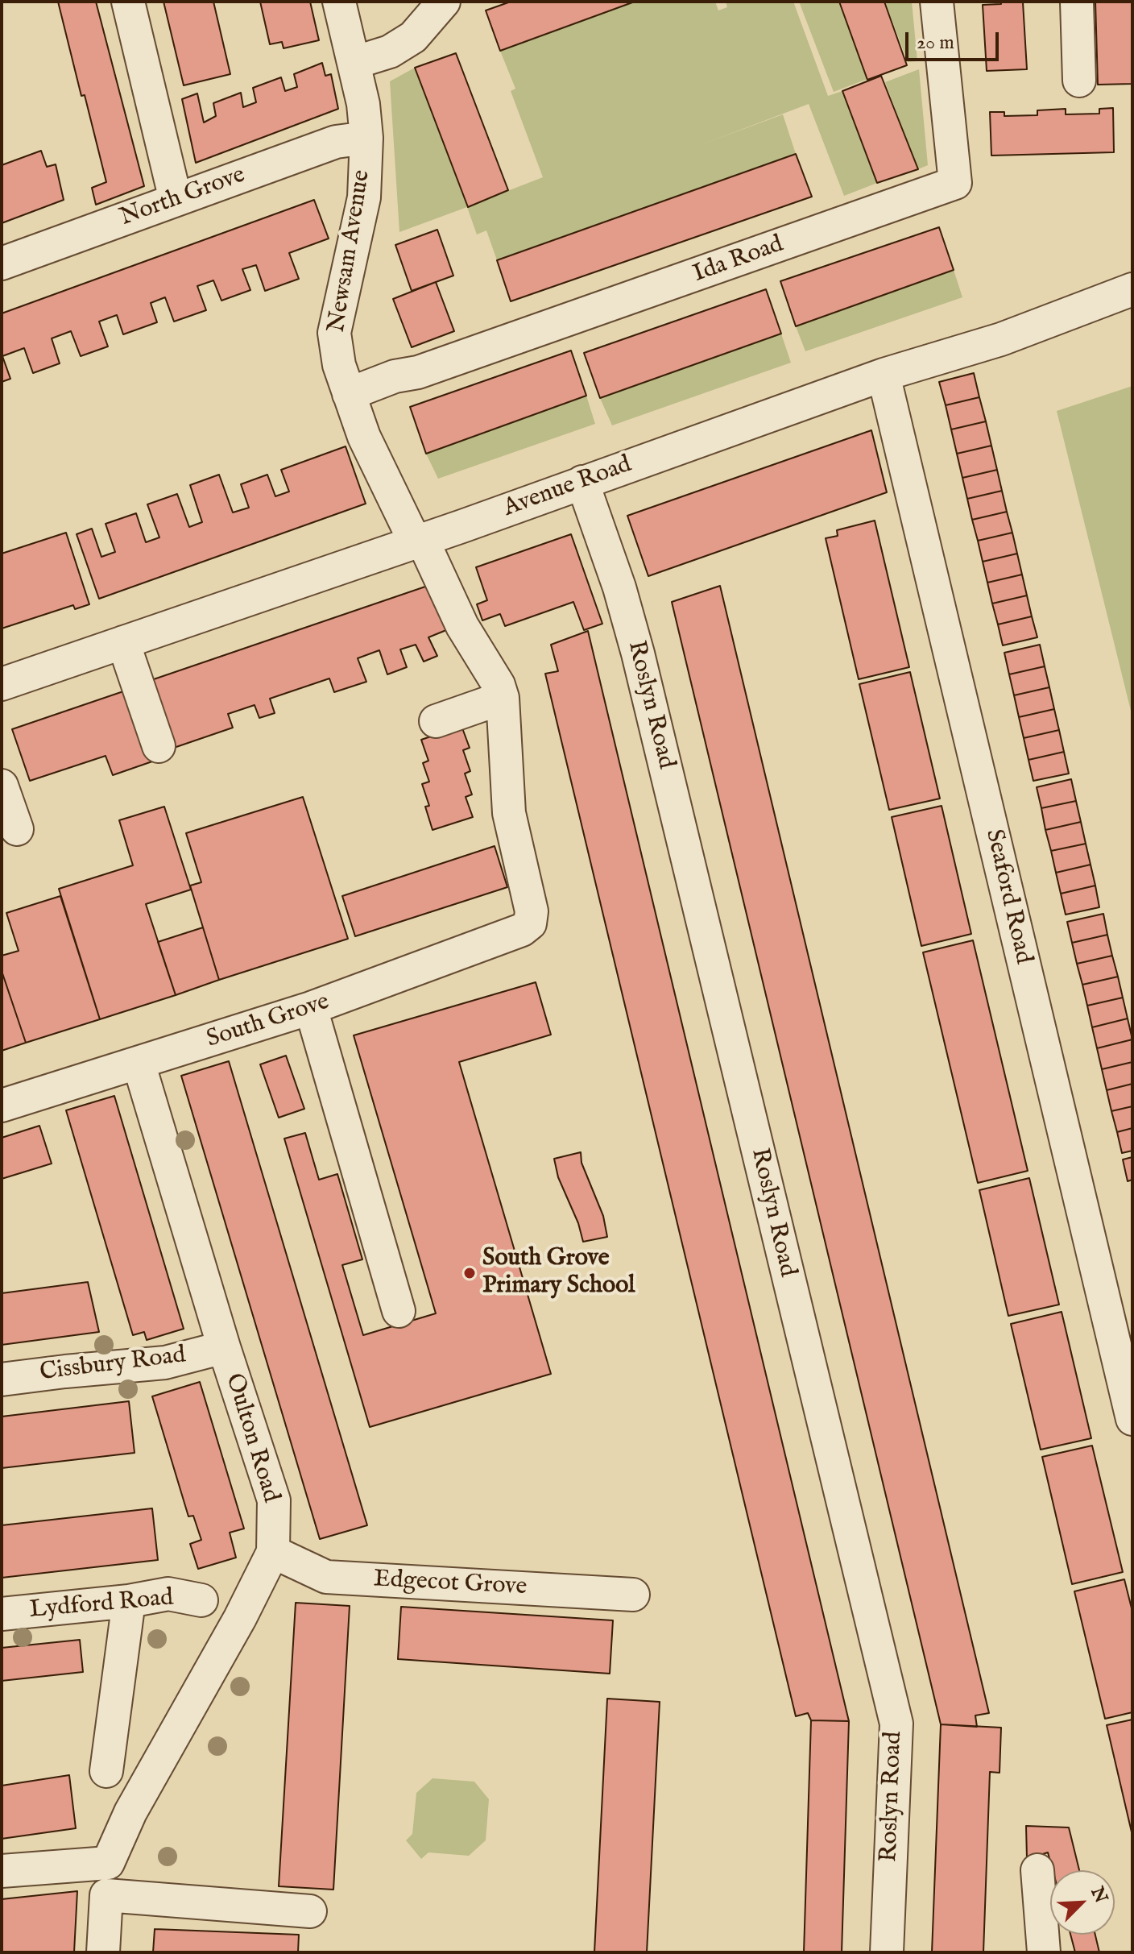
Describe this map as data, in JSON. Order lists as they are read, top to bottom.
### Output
{
  "streets": {
    "street": [
      "North Grove",
      "Newsam Avenue",
      "Ida Road",
      "Avenue Road",
      "Roslyn Road",
      "Seaford Road",
      "South Grove",
      "Cissbury Road",
      "Oulton Road",
      "Edgecot Grove",
      "Lydford Road"
    ]
  },
  "crossings": [
    ["North Grove", "Newsam Avenue"],
    ["Newsam Avenue", "Ida Road"],
    ["Newsam Avenue", "Avenue Road"],
    ["Newsam Avenue", "South Grove"],
    ["Avenue Road", "Roslyn Road"],
    ["Avenue Road", "Seaford Road"],
    ["South Grove", "Oulton Road"],
    ["Cissbury Road", "Oulton Road"],
    ["Oulton Road", "Edgecot Grove"]
  ],
  "places": ["South Grove Primary School"],
  "scale_bar": "20 m",
  "north": "top right"
}
